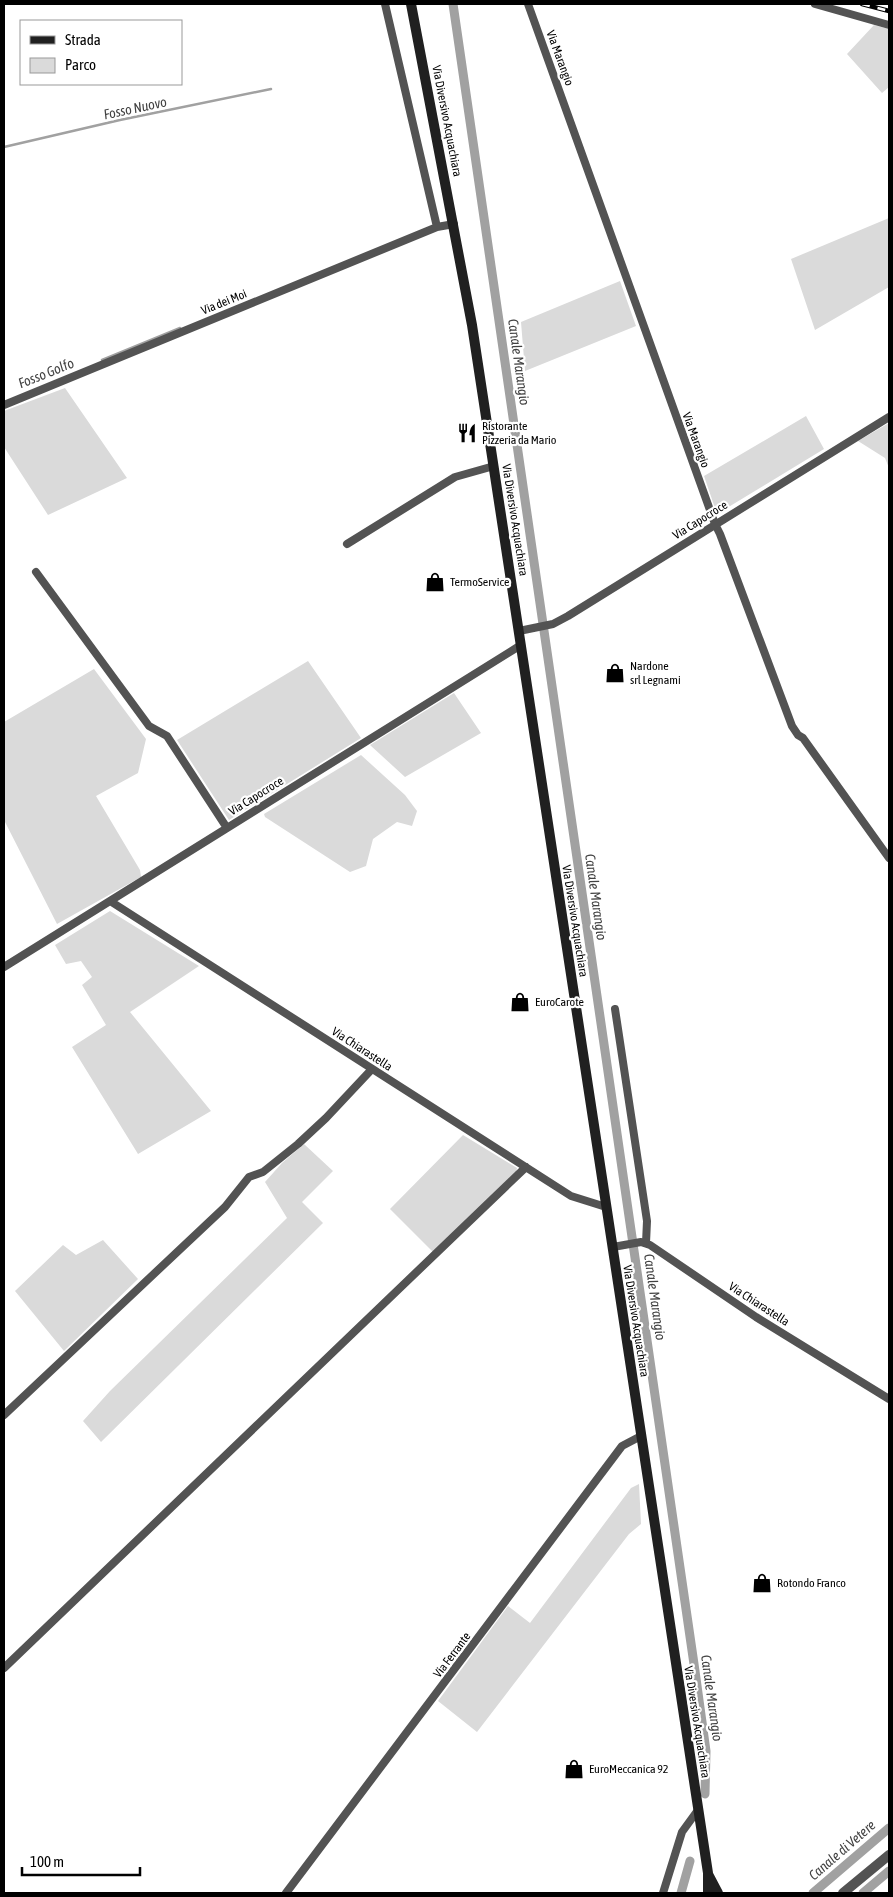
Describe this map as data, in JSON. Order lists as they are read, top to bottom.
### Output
{
  "streets": {
    "main road": ["Via Diversivo Acquachiara"],
    "street": [
      "Via Marangio",
      "Via dei Moi",
      "Via Capocroce",
      "Via Chiarastella",
      "Via Ferrante"
    ]
  },
  "crossings": [
    ["Via Marangio", "Via Capocroce"],
    ["Via Diversivo Acquachiara", "Via dei Moi"],
    ["Via Diversivo Acquachiara", "Via Capocroce"],
    ["Via Diversivo Acquachiara", "Via Chiarastella"],
    ["Via Diversivo Acquachiara", "Via Ferrante"],
    ["Via Capocroce", "Via Chiarastella"]
  ],
  "water": [
    "Fosso Nuovo",
    "Canale Marangio",
    "Fosso Golfo",
    "Canale di Vetere"
  ],
  "places": {
    "restaurant": ["Ristorante Pizzeria da Mario"],
    "shop": [
      "TermoService",
      "Nardone srl Legnami",
      "EuroCarote",
      "Rotondo Franco",
      "EuroMeccanica 92"
    ]
  },
  "legend": ["Strada", "Parco"],
  "scale_bar": "100 m"
}
